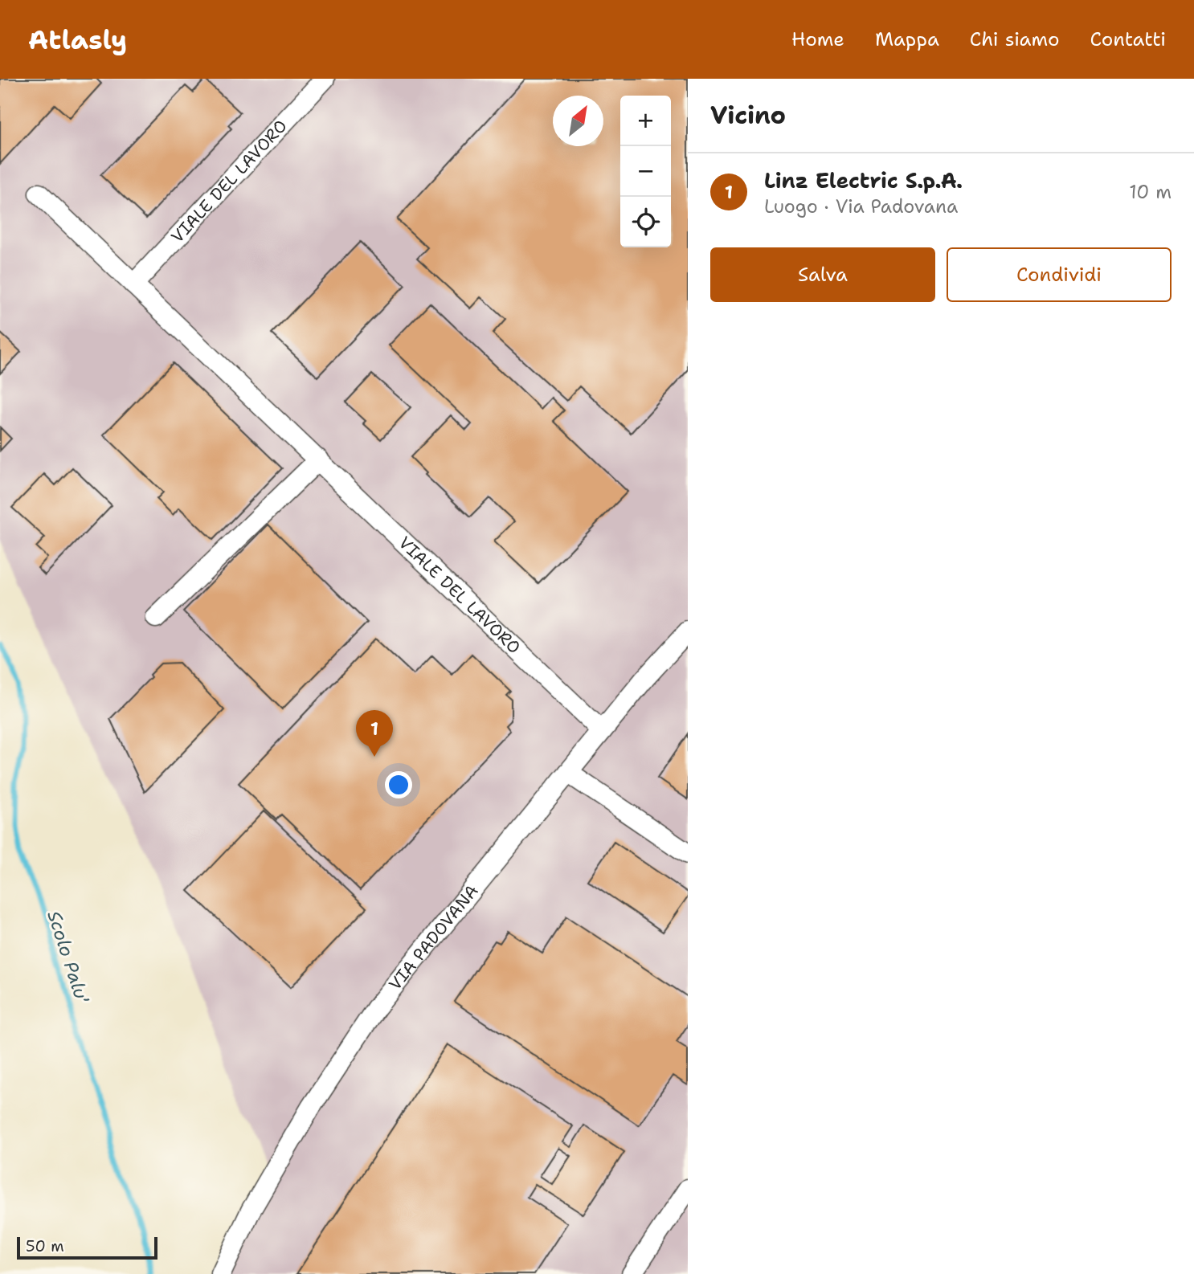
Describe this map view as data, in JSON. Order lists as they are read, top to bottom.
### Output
{
  "streets": {
    "street": ["VIALE DEL LAVORO", "VIA PADOVANA"]
  },
  "crossings": [
    ["VIALE DEL LAVORO", "VIA PADOVANA"]
  ],
  "water": ["Scolo Palu'"],
  "scale_bar": "50 m",
  "north": "top right",
  "page": {
    "header": "Atlasly",
    "nav": [
      "Home",
      "Mappa",
      "Chi siamo",
      "Contatti"
    ],
    "heading": "Vicino",
    "map_buttons": ["+", "−"],
    "list": [
      {
        "mark": "1",
        "name": "Linz Electric S.p.A.",
        "note": "Luogo · Via Padovana",
        "value": "10 m"
      }
    ],
    "buttons": ["Salva", "Condividi"],
    "pins": "1",
    "scale": "50 m"
  }
}
